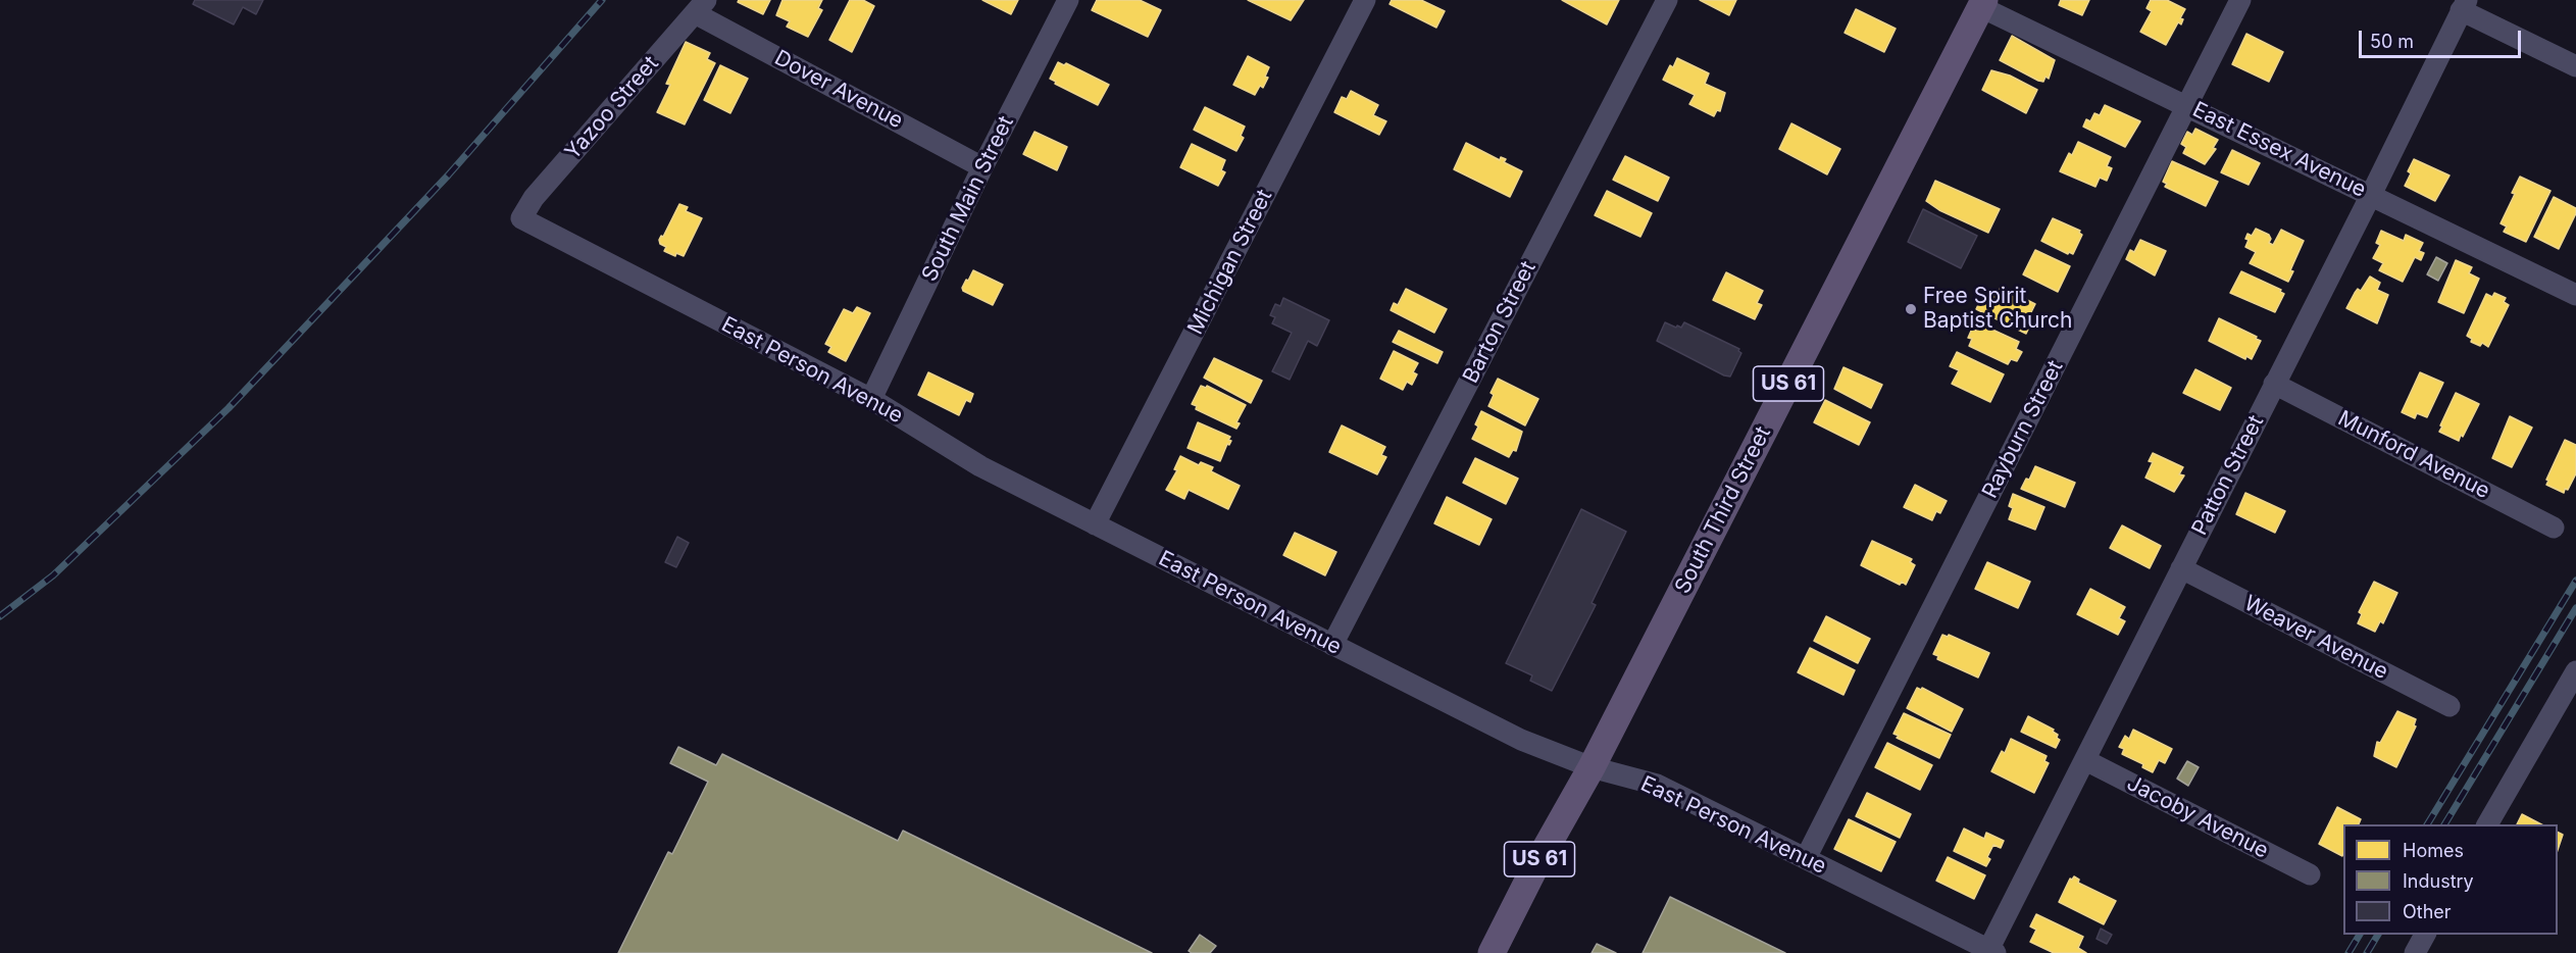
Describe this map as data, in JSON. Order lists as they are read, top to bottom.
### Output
{
  "streets": {
    "main road": ["US 61", "South Third Street"],
    "street": [
      "Dover Avenue",
      "Yazoo Street",
      "East Essex Avenue",
      "South Main Street",
      "Michigan Street",
      "Barton Street",
      "East Person Avenue",
      "Rayburn Street",
      "Munford Avenue",
      "Patton Street",
      "Weaver Avenue",
      "Jacoby Avenue"
    ]
  },
  "crossings": [
    ["Dover Avenue", "Yazoo Street"],
    ["Dover Avenue", "South Main Street"],
    ["Yazoo Street", "East Person Avenue"],
    ["East Essex Avenue", "Rayburn Street"],
    ["East Essex Avenue", "Patton Street"],
    ["East Essex Avenue", "South Third Street"],
    ["South Main Street", "East Person Avenue"],
    ["Michigan Street", "East Person Avenue"],
    ["Barton Street", "East Person Avenue"],
    ["East Person Avenue", "Rayburn Street"],
    ["East Person Avenue", "Patton Street"],
    ["East Person Avenue", "South Third Street"],
    ["Munford Avenue", "Patton Street"],
    ["Patton Street", "Weaver Avenue"],
    ["Patton Street", "Jacoby Avenue"]
  ],
  "places": ["Free Spirit Baptist Church"],
  "legend": ["Homes", "Industry", "Other"],
  "scale_bar": "50 m"
}
